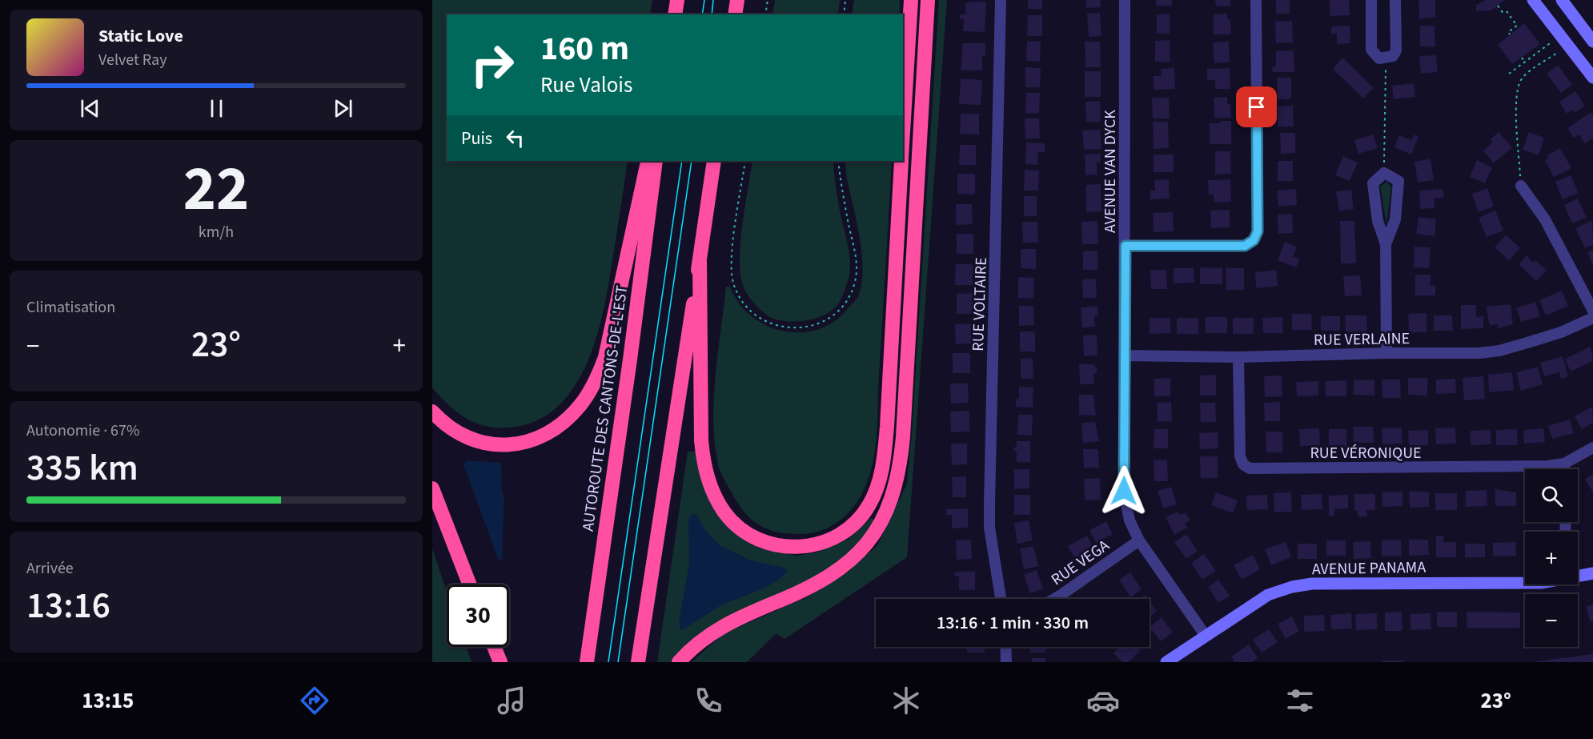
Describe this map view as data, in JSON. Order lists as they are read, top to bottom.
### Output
{
  "streets": {
    "highway": ["AUTOROUTE DES CANTONS-DE-L'EST"],
    "street": [
      "AVENUE VAN DYCK",
      "RUE VOLTAIRE",
      "RUE VERLAINE",
      "RUE VÉRONIQUE",
      "RUE VEGA",
      "AVENUE PANAMA"
    ]
  },
  "crossings": [
    ["AVENUE VAN DYCK", "RUE VERLAINE"],
    ["AVENUE VAN DYCK", "RUE VEGA"],
    ["AVENUE VAN DYCK", "AVENUE PANAMA"],
    ["RUE VERLAINE", "RUE VÉRONIQUE"]
  ],
  "page": {
    "turn": ["160 m", "Rue Valois"],
    "song": ["Static Love", "Velvet Ray"],
    "then": "Puis",
    "tile": [
      ["22", "km/h"],
      "Climatisation",
      ["Autonomie · 67%", "335 km"],
      ["Arrivée", "13:16"]
    ],
    "heat": ["−", "23°", "+"],
    "map_buttons": ["+", "−"],
    "limit": "30",
    "trip": "13:16 · 1 min · 330 m",
    "tabs": ["13:15", "23°"]
  }
}
